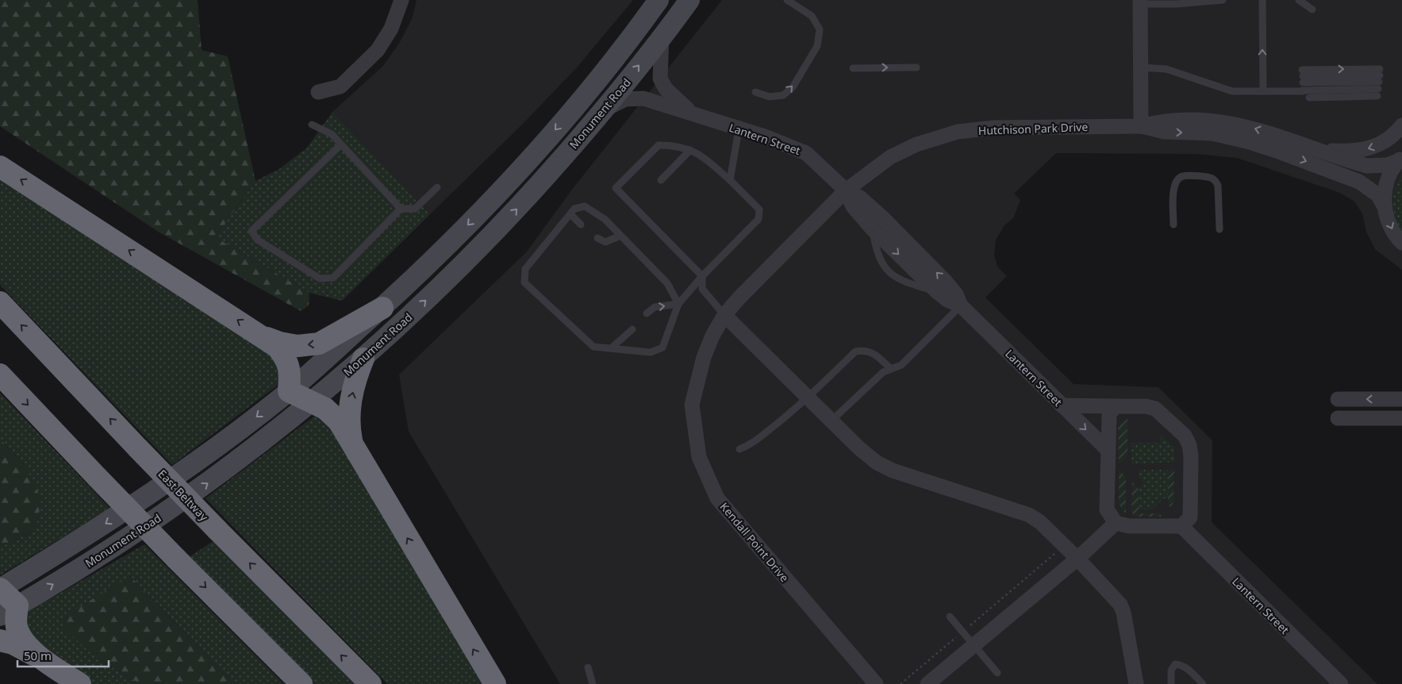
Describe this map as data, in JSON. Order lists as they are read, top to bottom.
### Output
{
  "streets": {
    "highway": ["East Beltway"],
    "main road": ["Monument Road"],
    "street": ["Hutchison Park Drive", "Lantern Street", "Kendall Point Drive"]
  },
  "crossings": [
    ["Monument Road", "Lantern Street"],
    ["Hutchison Park Drive", "Lantern Street"],
    ["Hutchison Park Drive", "Kendall Point Drive"],
    ["Lantern Street", "Kendall Point Drive"]
  ],
  "scale_bar": "50 m"
}
